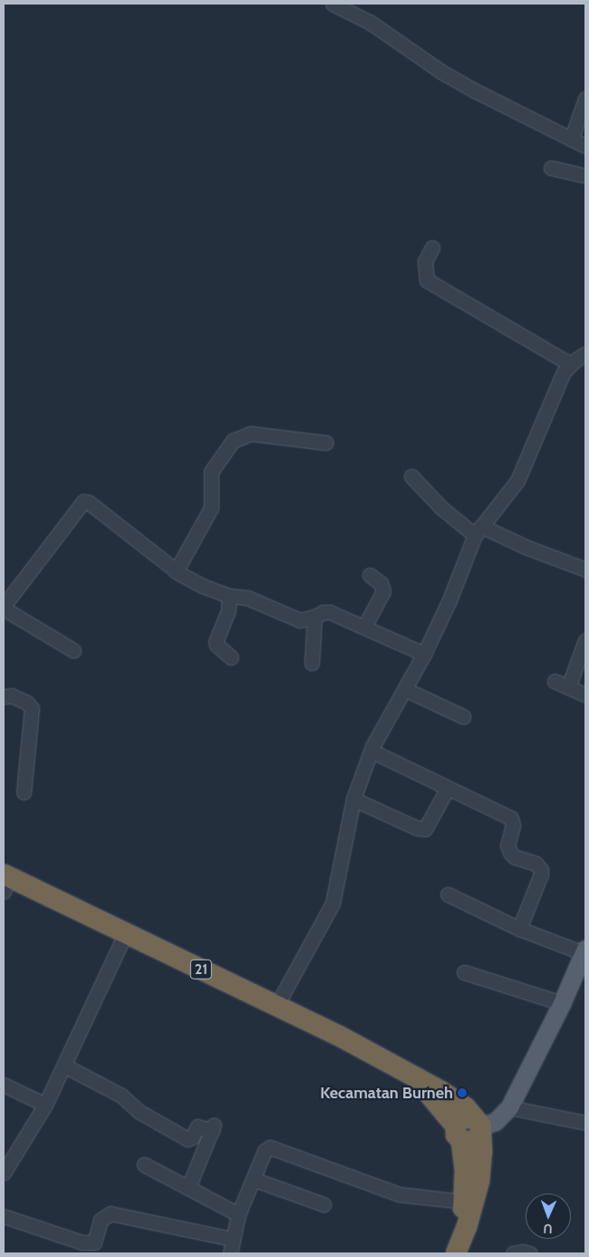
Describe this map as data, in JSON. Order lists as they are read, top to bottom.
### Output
{
  "streets": {
    "highway": ["21"]
  },
  "places": ["Kecamatan Burneh"],
  "north": "bottom"
}
